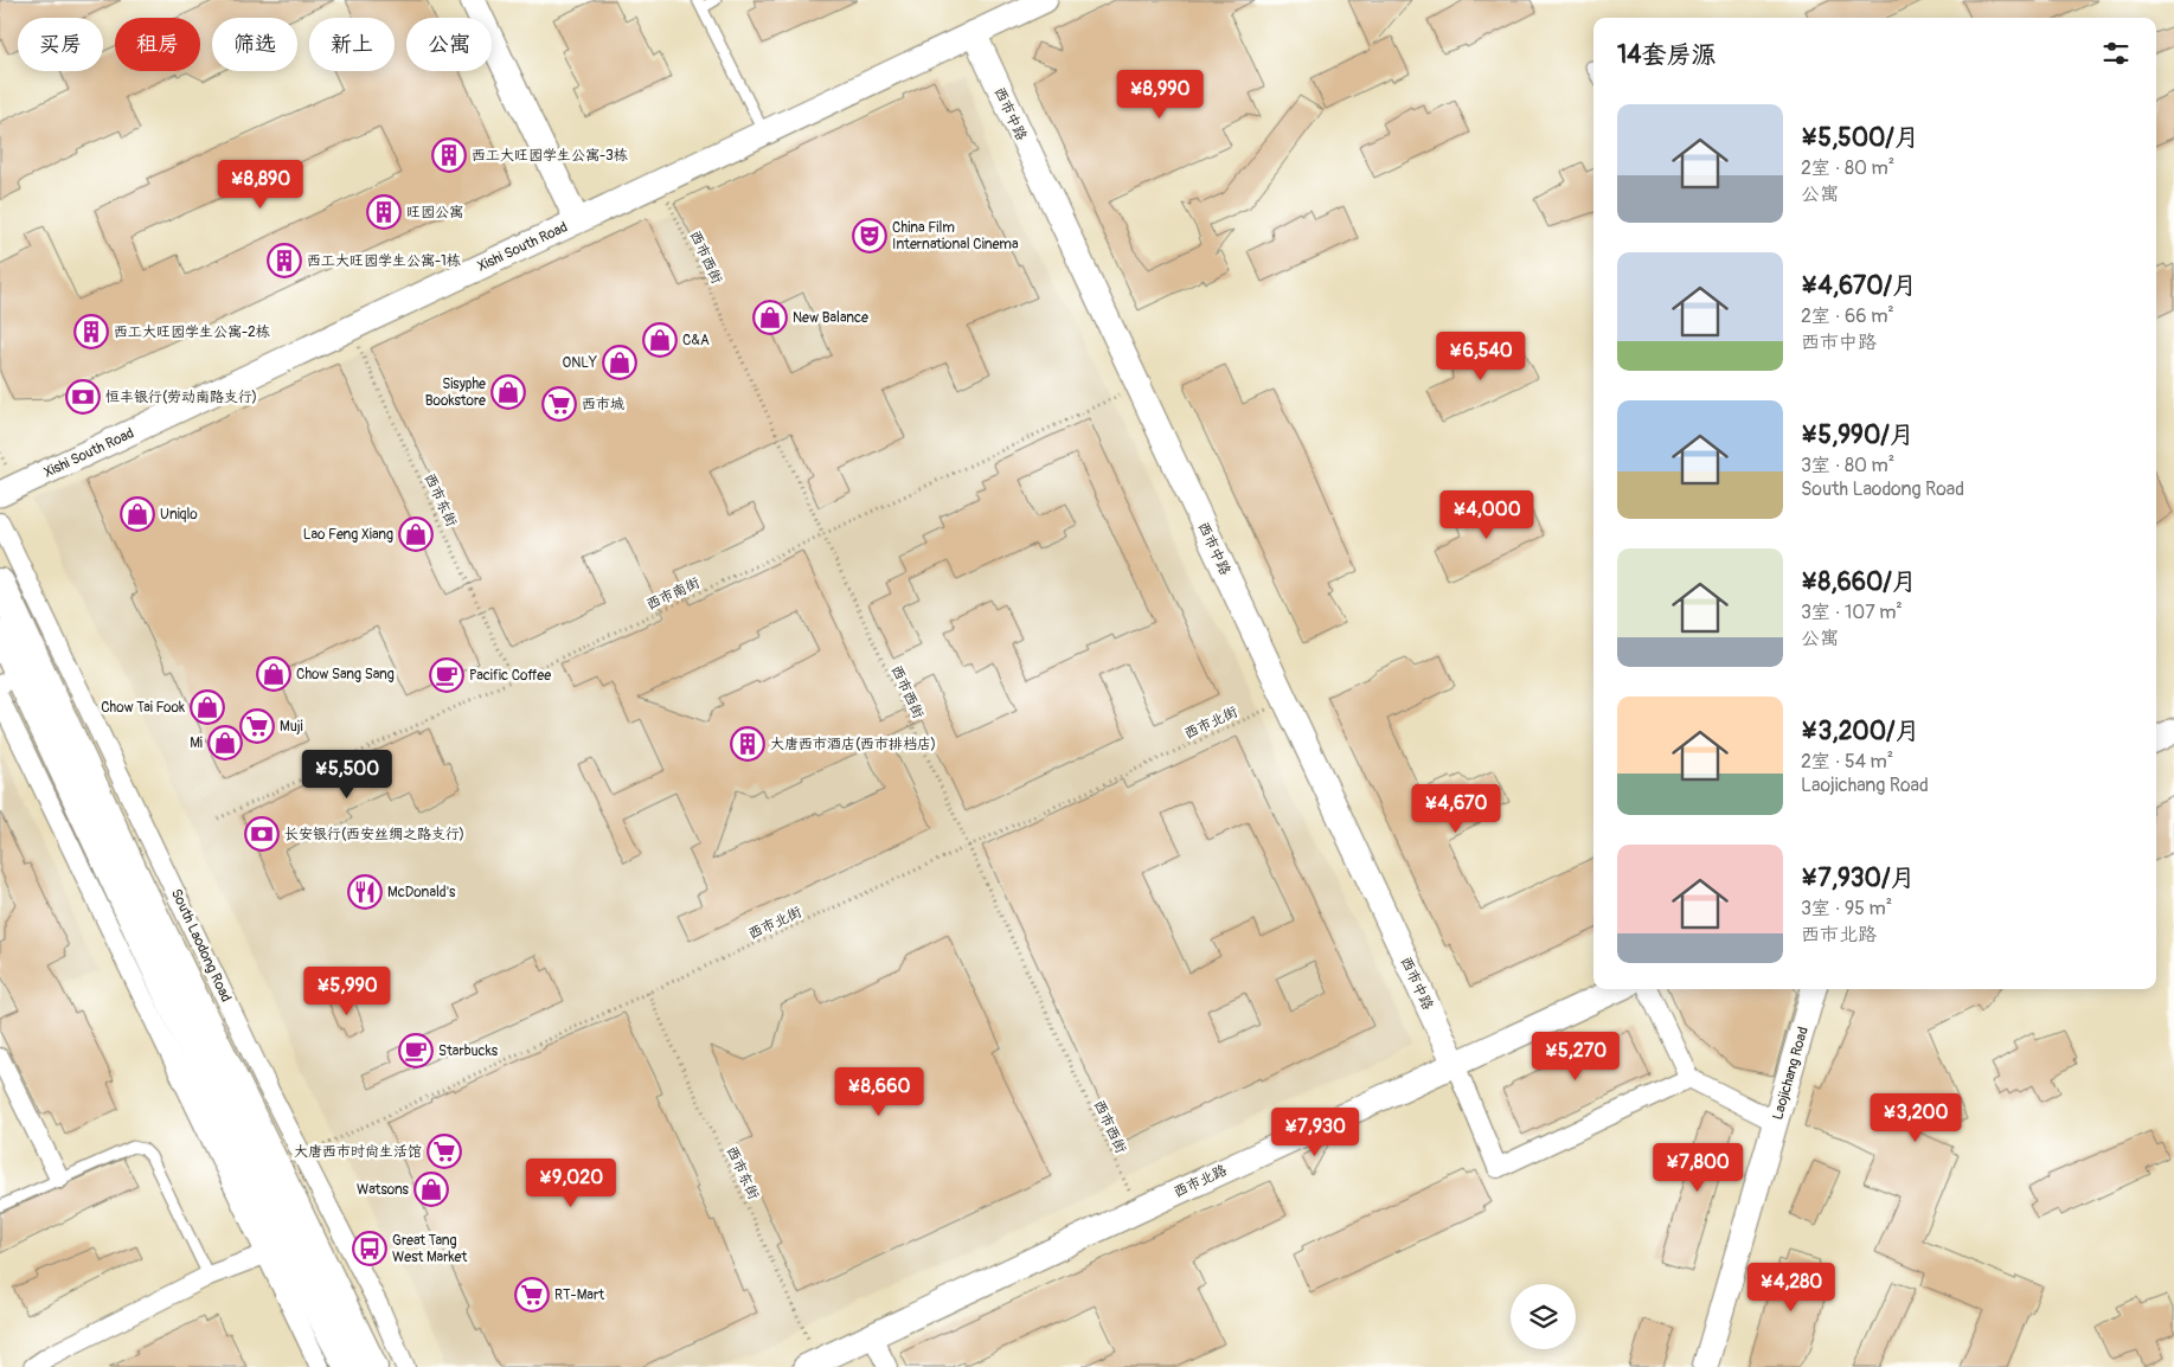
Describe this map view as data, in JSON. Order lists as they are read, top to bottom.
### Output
{
  "streets": {
    "main road": ["South Laodong Road"],
    "street": [
      "西市中路",
      "Xishi South Road",
      "Laojichang Road",
      "西市北路"
    ],
    "path": [
      "西市西街",
      "西市东街",
      "西市南街",
      "西市北街"
    ]
  },
  "crossings": [
    ["西市中路", "Xishi South Road"],
    ["西市中路", "西市南街"],
    ["西市中路", "西市北街"],
    ["西市中路", "西市北路"],
    ["Xishi South Road", "西市西街"],
    ["Xishi South Road", "西市东街"],
    ["西市西街", "西市南街"],
    ["西市西街", "西市北街"],
    ["西市西街", "西市北路"],
    ["西市东街", "西市南街"],
    ["西市东街", "西市北街"],
    ["西市东街", "西市北路"],
    ["西市北街", "South Laodong Road"]
  ],
  "places": {
    "building": [
      "西工大旺园学生公寓-3栋",
      "旺园公寓",
      "西工大旺园学生公寓-1栋",
      "西工大旺园学生公寓-2栋",
      "大唐西市酒店(西市排档店)"
    ],
    "theatre": ["China Film International Cinema"],
    "shop": [
      "New Balance",
      "C&A",
      "ONLY",
      "Sisyphe Bookstore",
      "Uniqlo",
      "Lao Feng Xiang",
      "Chow Sang Sang",
      "Chow Tai Fook",
      "Mi",
      "Watsons"
    ],
    "bank": ["恒丰银行(劳动南路支行)", "长安银行(西安丝绸之路支行)"],
    "supermarket": [
      "西市城",
      "Muji",
      "大唐西市时尚生活馆",
      "RT-Mart"
    ],
    "cafe": ["Pacific Coffee", "Starbucks"],
    "restaurant": ["McDonald's"],
    "bus stop": ["Great Tang West Market"]
  },
  "page": {
    "chip": [
      "买房",
      "租房",
      "筛选",
      "新上",
      "公寓"
    ],
    "heading": "14套房源",
    "price": [
      "¥8,990",
      "¥8,890",
      "¥6,540",
      "¥4,000",
      "¥5,500",
      "¥4,670",
      "¥5,990",
      "¥5,270",
      "¥8,660",
      "¥3,200",
      "¥7,930",
      "¥7,800",
      "¥9,020",
      "¥4,280"
    ],
    "list": [
      {
        "name": "¥5,500/月",
        "note": "2室 · 80 m² · 公寓"
      },
      {
        "name": "¥4,670/月",
        "note": "2室 · 66 m² · 西市中路"
      },
      {
        "name": "¥5,990/月",
        "note": "3室 · 80 m² · South Laodong Road"
      },
      {
        "name": "¥8,660/月",
        "note": "3室 · 107 m² · 公寓"
      },
      {
        "name": "¥3,200/月",
        "note": "2室 · 54 m² · Laojichang Road"
      },
      {
        "name": "¥7,930/月",
        "note": "3室 · 95 m² · 西市北路"
      }
    ]
  }
}
